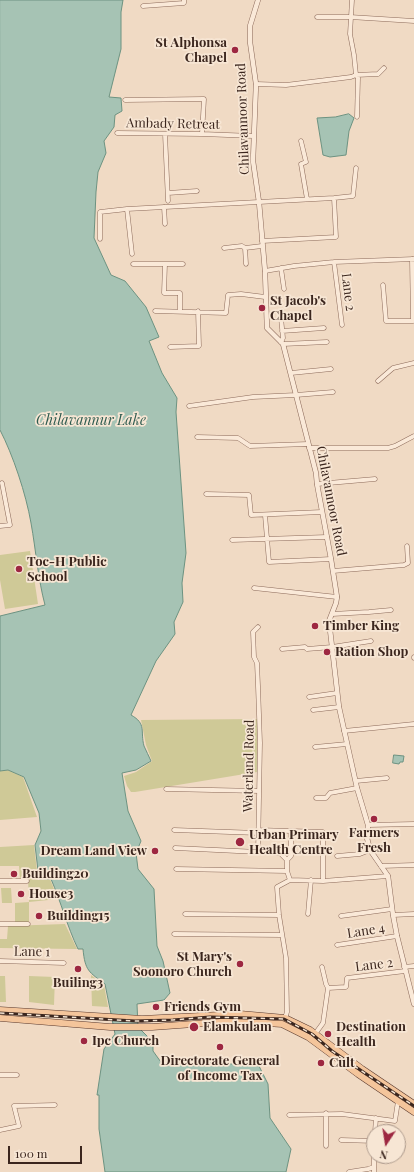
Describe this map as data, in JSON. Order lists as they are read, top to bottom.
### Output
{
  "streets": {
    "street": [
      "Chilavannoor Road",
      "Ambady Retreat",
      "Lane 2",
      "Waterland Road",
      "Lane 4",
      "Lane 1"
    ]
  },
  "crossings": [
    ["Chilavannoor Road", "Ambady Retreat"],
    ["Chilavannoor Road", "Lane 2"],
    ["Chilavannoor Road", "Lane 4"]
  ],
  "water": ["Chilavannur Lake"],
  "places": [
    "St Alphonsa Chapel",
    "St Jacob's Chapel",
    "Toc-H Public School",
    "Timber King",
    "Ration Shop",
    "Farmers Fresh",
    "Urban Primary Health Centre",
    "Dream Land View",
    "Building20",
    "House3",
    "Building15",
    "St Mary's Soonoro Church",
    "Builing3",
    "Friends Gym",
    "Elamkulam",
    "Destination Health",
    "Ipc Church",
    "Directorate General of Income Tax",
    "Cult"
  ],
  "scale_bar": "100 m",
  "north": "bottom"
}
